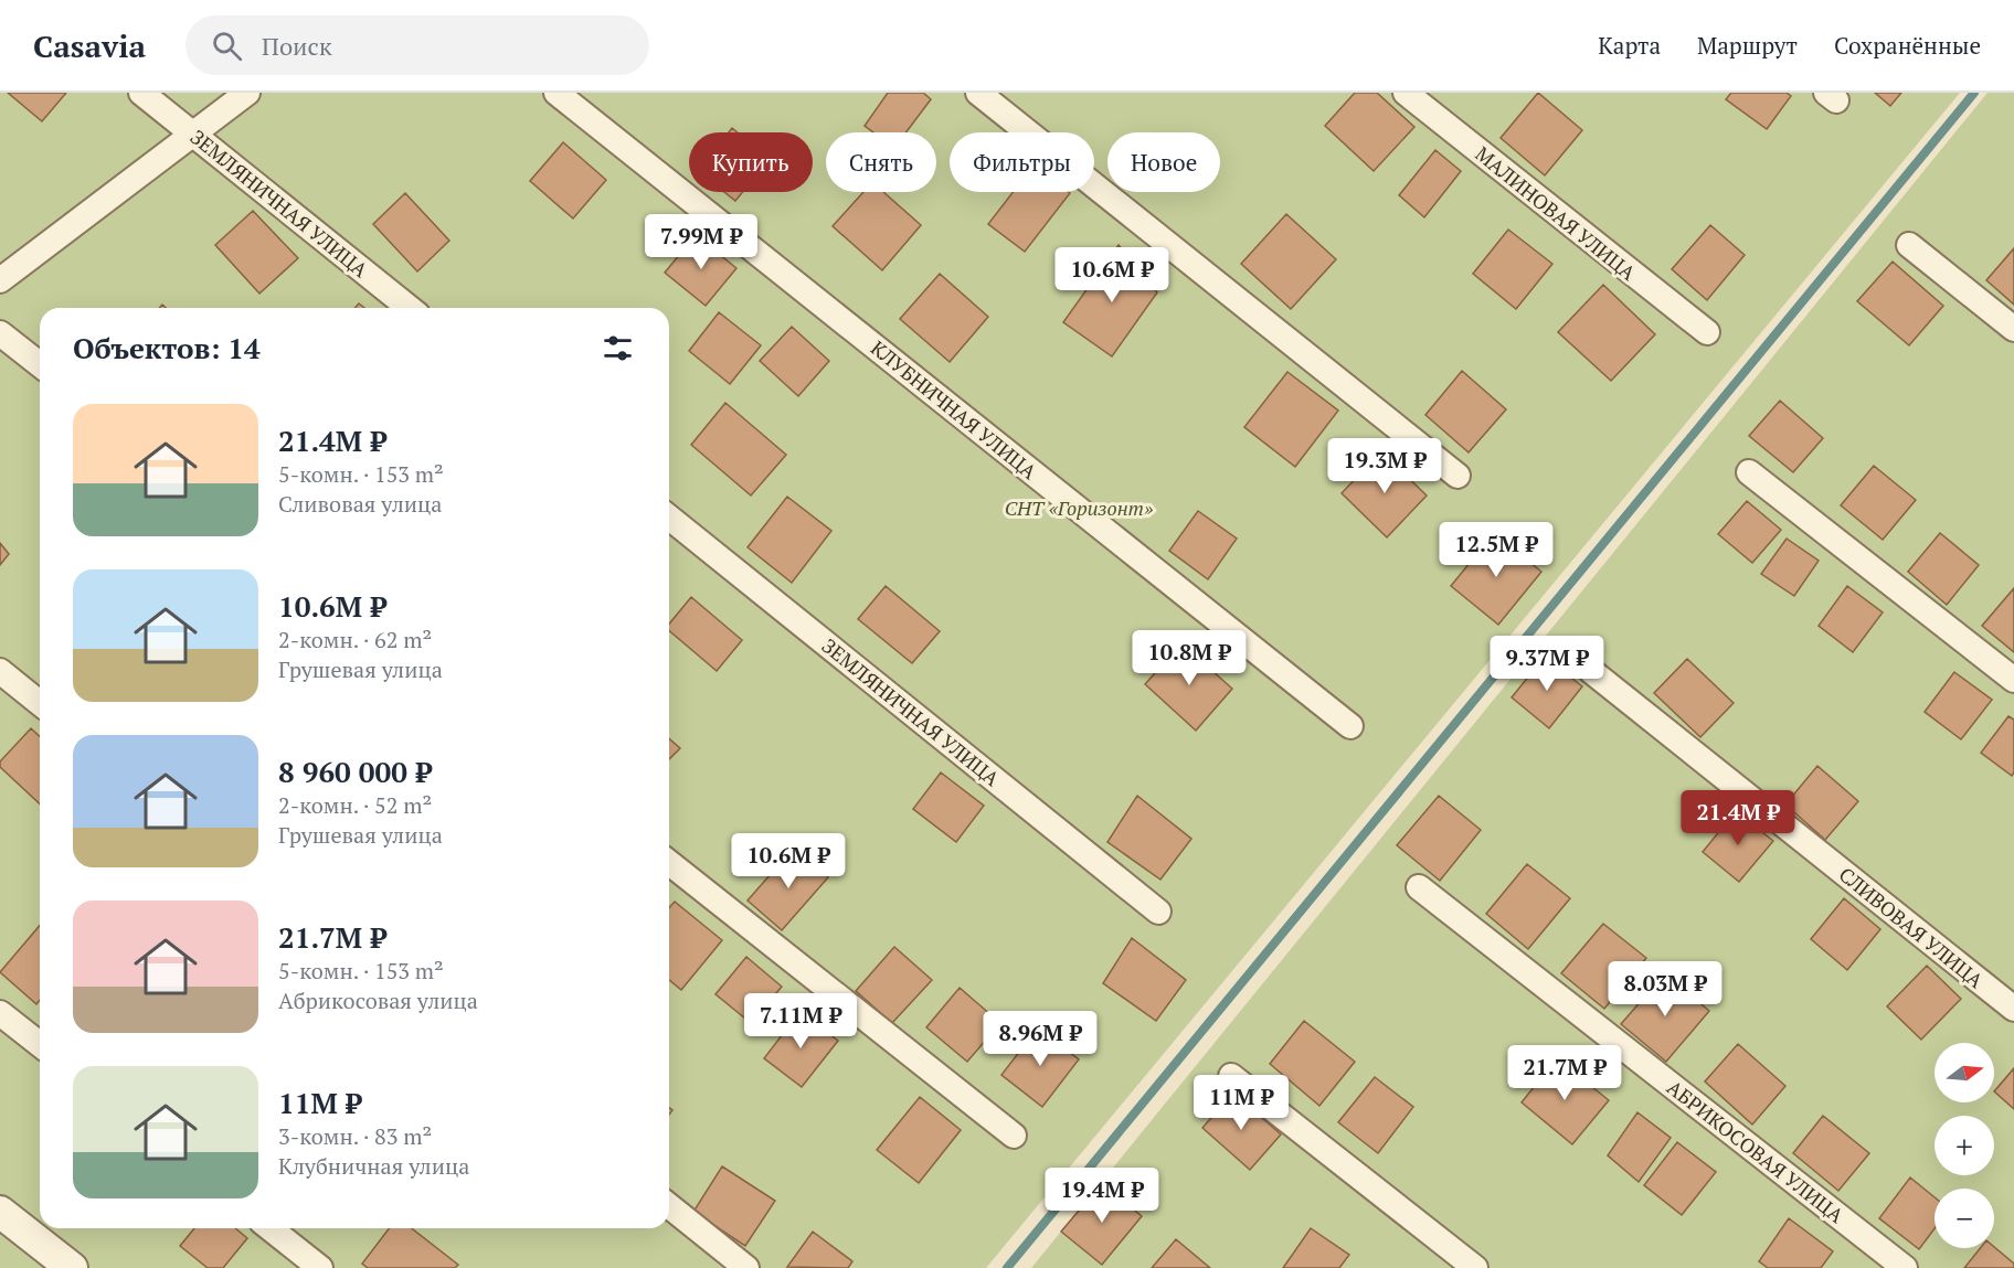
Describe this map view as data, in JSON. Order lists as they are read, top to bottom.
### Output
{
  "streets": {
    "street": [
      "ЗЕМЛЯНИЧНАЯ УЛИЦА",
      "МАЛИНОВАЯ УЛИЦА",
      "КЛУБНИЧНАЯ УЛИЦА",
      "СЛИВОВАЯ УЛИЦА",
      "АБРИКОСОВАЯ УЛИЦА"
    ]
  },
  "parks": ["СНТ «Горизонт»"],
  "north": "right",
  "page": {
    "header": "Casavia",
    "search": "Поиск",
    "nav": ["Карта", "Маршрут", "Сохранённые"],
    "chip": [
      "Купить",
      "Снять",
      "Фильтры",
      "Новое"
    ],
    "price": [
      "7.99M ₽",
      "10.6M ₽",
      "19.3M ₽",
      "12.5M ₽",
      "10.8M ₽",
      "9.37M ₽",
      "21.4M ₽",
      "10.6M ₽",
      "8.03M ₽",
      "7.11M ₽",
      "8.96M ₽",
      "21.7M ₽",
      "11M ₽",
      "19.4M ₽"
    ],
    "heading": "Объектов: 14",
    "list": [
      {
        "name": "21.4M ₽",
        "note": "5-комн. · 153 m² · Сливовая улица"
      },
      {
        "name": "10.6M ₽",
        "note": "2-комн. · 62 m² · Грушевая улица"
      },
      {
        "name": "8 960 000 ₽",
        "note": "2-комн. · 52 m² · Грушевая улица"
      },
      {
        "name": "21.7M ₽",
        "note": "5-комн. · 153 m² · Абрикосовая улица"
      },
      {
        "name": "11M ₽",
        "note": "3-комн. · 83 m² · Клубничная улица"
      }
    ],
    "map_buttons": ["+", "−"]
  }
}
